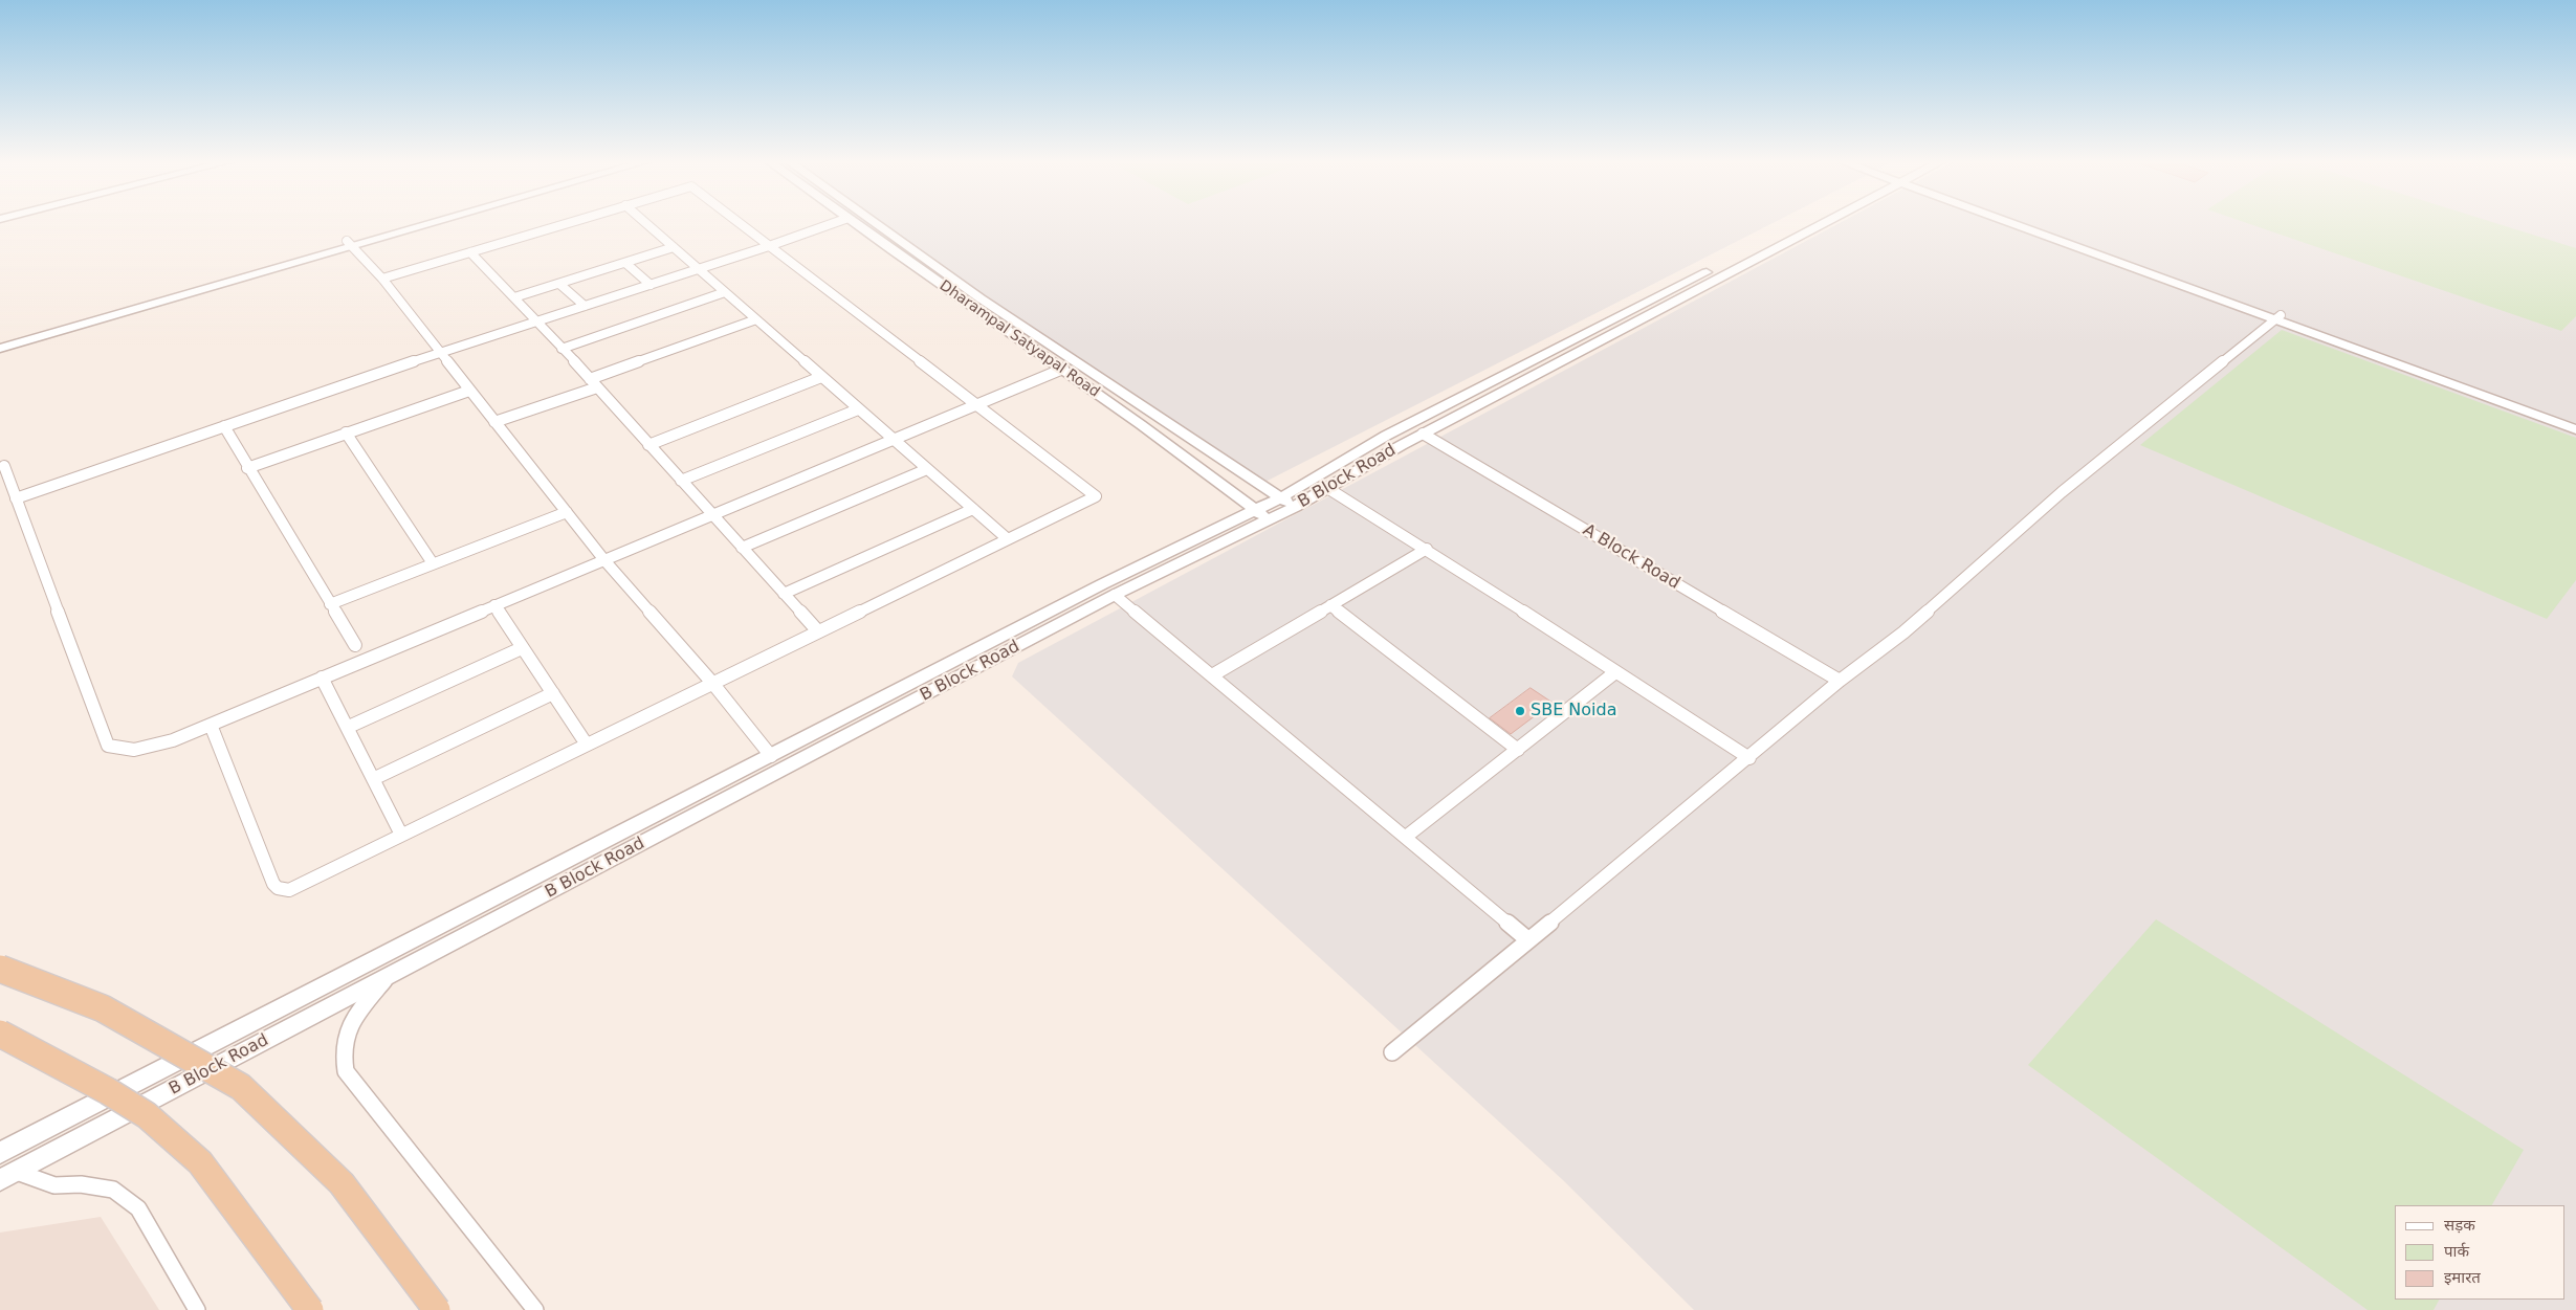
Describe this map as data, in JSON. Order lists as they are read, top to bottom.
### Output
{
  "streets": {
    "street": ["Dharampal Satyapal Road", "B Block Road", "A Block Road"]
  },
  "crossings": [
    ["Dharampal Satyapal Road", "B Block Road"],
    ["B Block Road", "A Block Road"]
  ],
  "places": ["SBE Noida"],
  "legend": ["सड़क", "पार्क", "इमारत"]
}
